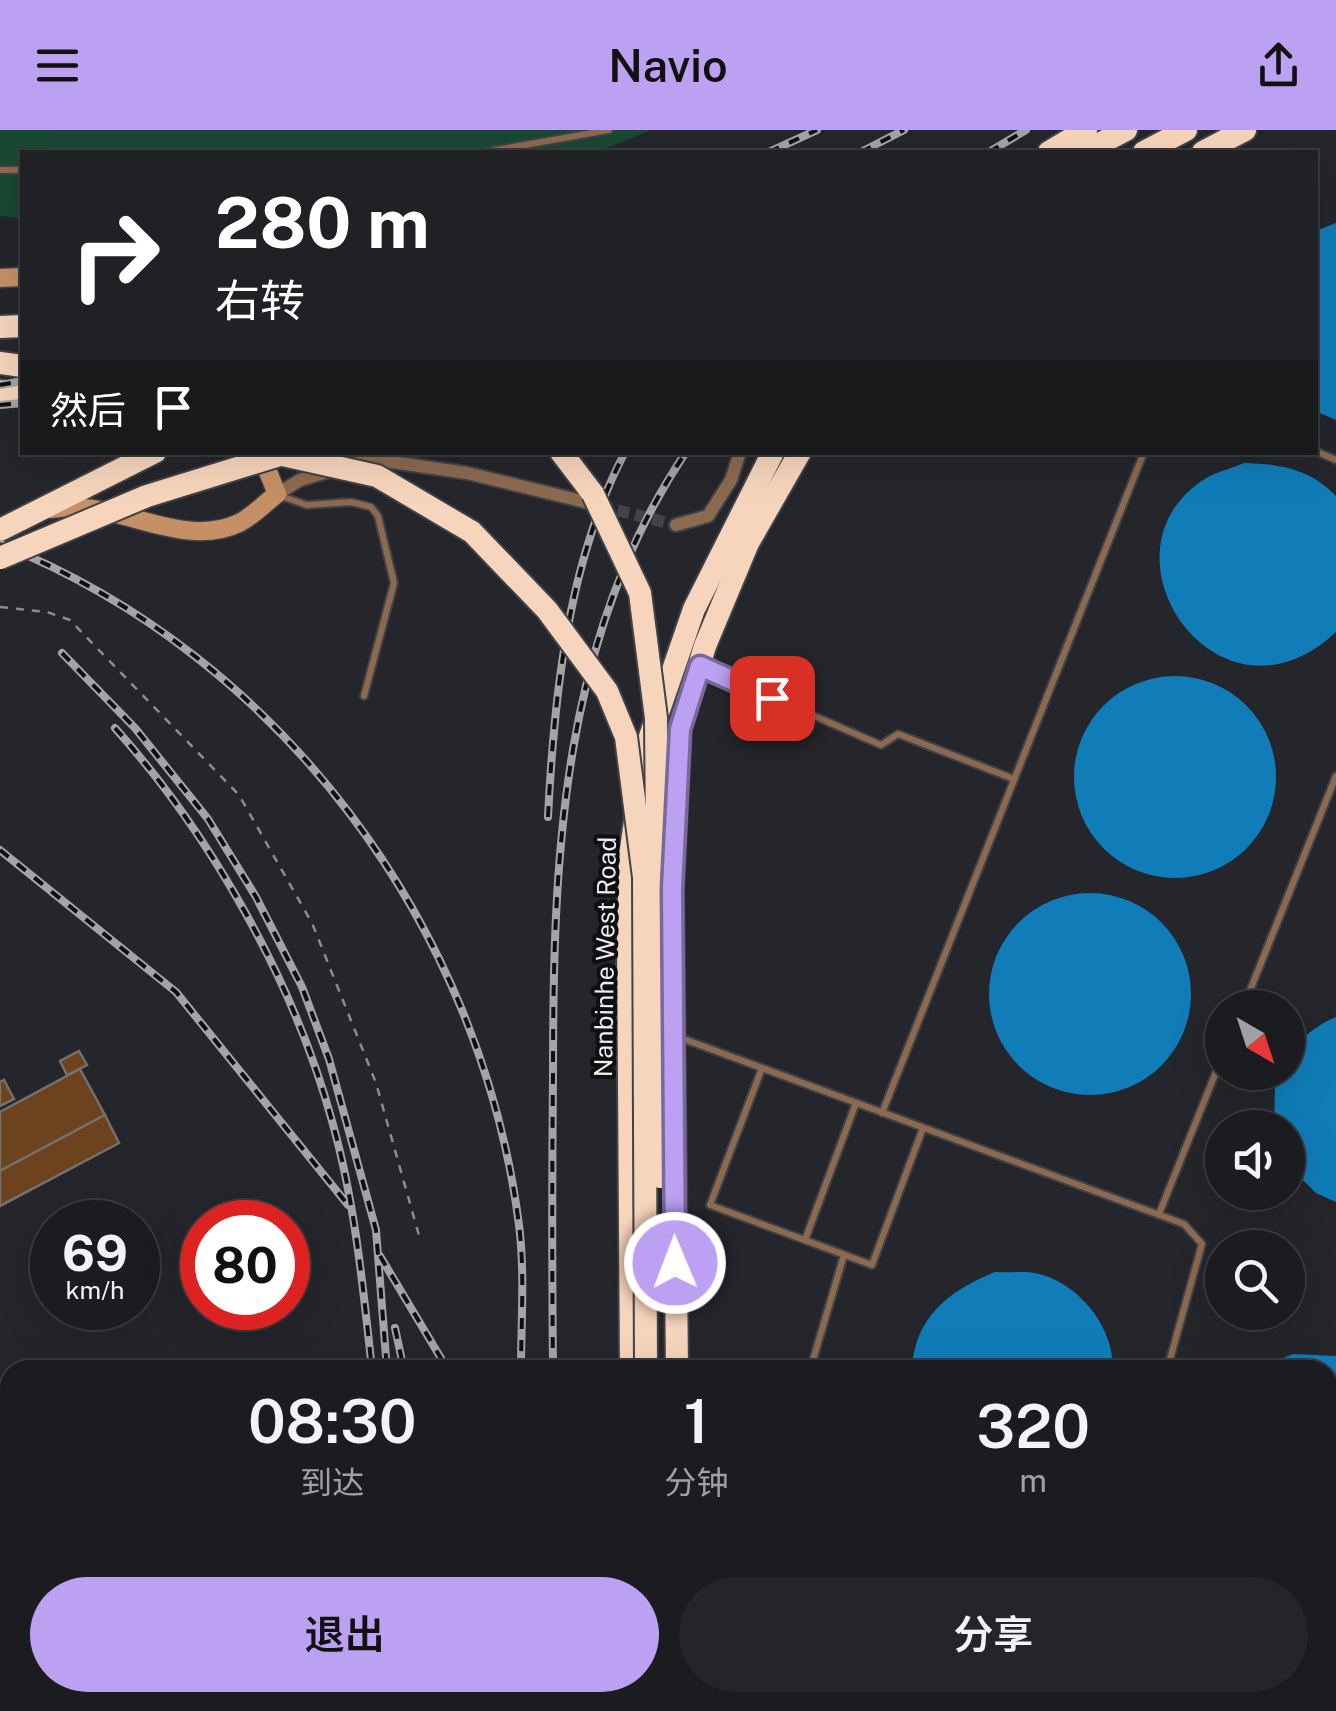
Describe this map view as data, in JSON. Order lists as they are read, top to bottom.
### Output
{
  "streets": {
    "highway": ["Nanbinhe West Road"]
  },
  "north": "bottom right",
  "page": {
    "header": "Navio",
    "turn": ["280 m", "右转"],
    "then": "然后",
    "speed": "69 km/h",
    "limit": "80",
    "eta": [
      "08:30",
      "到达",
      "1",
      "分钟",
      "320",
      "m"
    ],
    "buttons": ["退出", "分享"]
  }
}
